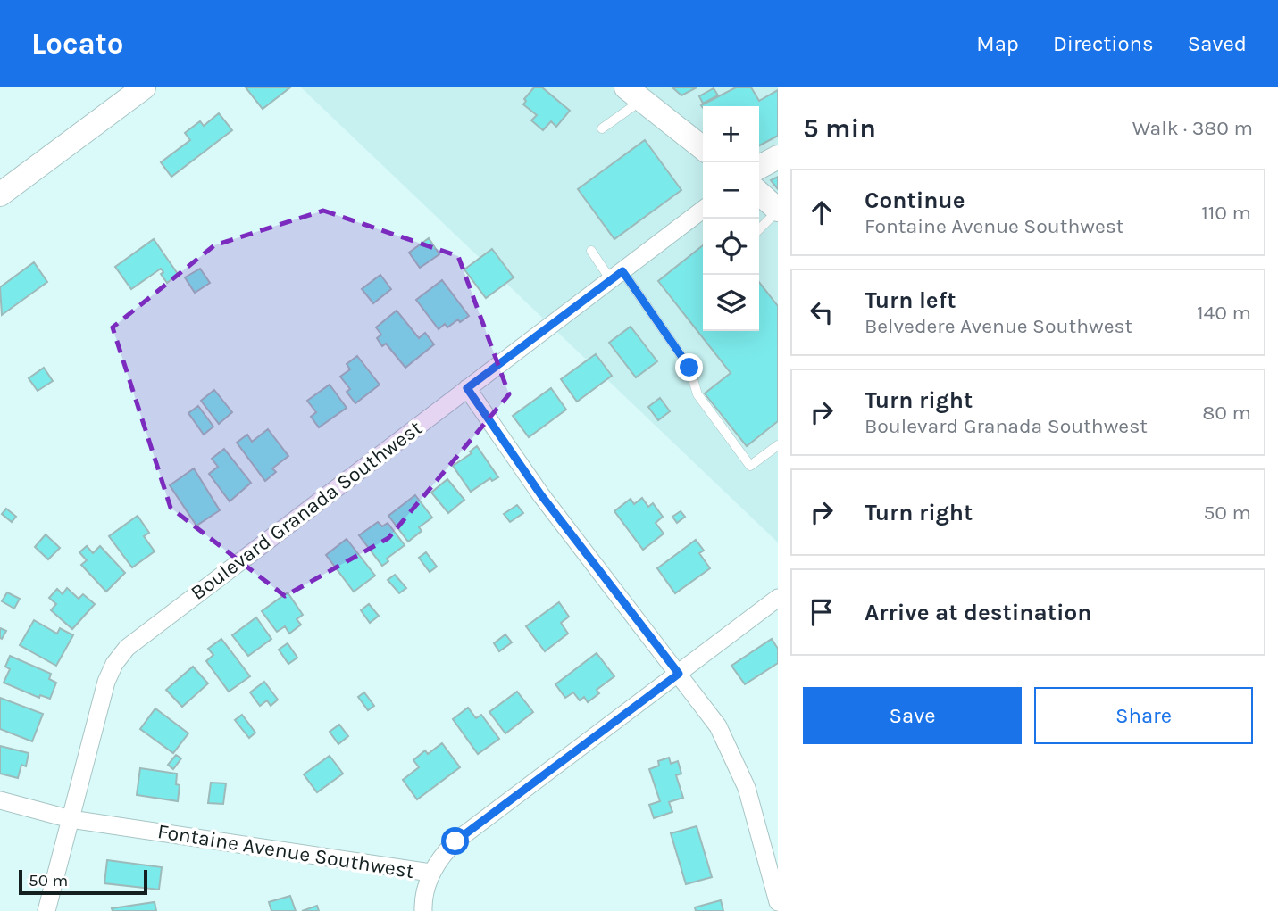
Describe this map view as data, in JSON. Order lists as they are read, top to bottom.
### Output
{
  "streets": {
    "street": ["Boulevard Granada Southwest", "Fontaine Avenue Southwest"]
  },
  "crossings": [
    ["Boulevard Granada Southwest", "Fontaine Avenue Southwest"]
  ],
  "scale_bar": "50 m",
  "page": {
    "header": "Locato",
    "nav": ["Map", "Directions", "Saved"],
    "heading": ["5 min", "Walk · 380 m"],
    "map_buttons": ["+", "−"],
    "list": [
      ["Continue", "Fontaine Avenue Southwest", "110 m"],
      ["Turn left", "Belvedere Avenue Southwest", "140 m"],
      ["Turn right", "Boulevard Granada Southwest", "80 m"],
      ["Turn right", "50 m"],
      "Arrive at destination"
    ],
    "buttons": ["Save", "Share"],
    "scale": "50 m"
  }
}
